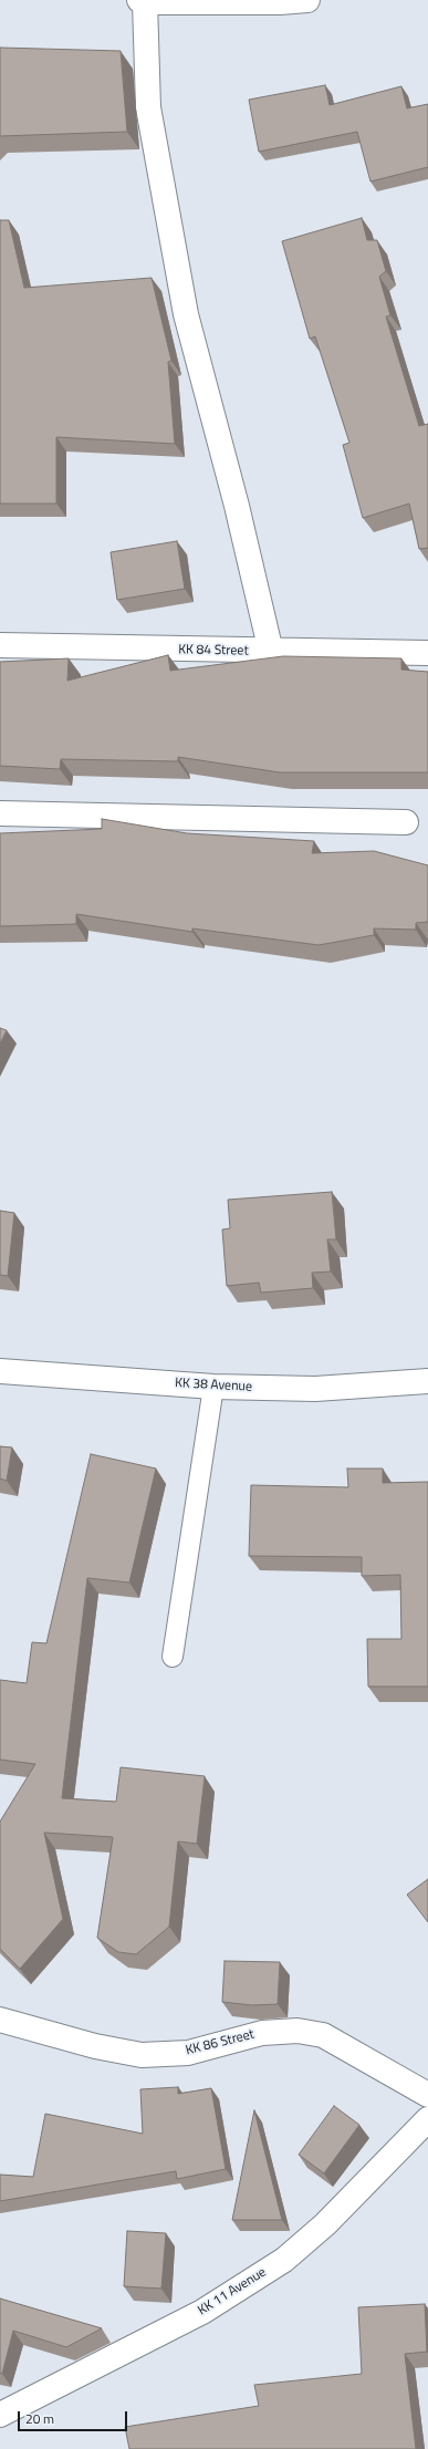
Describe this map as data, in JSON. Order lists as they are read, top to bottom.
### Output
{
  "streets": {
    "street": [
      "KK 84 Street",
      "KK 38 Avenue",
      "KK 86 Street",
      "KK 11 Avenue"
    ]
  },
  "scale_bar": "20 m"
}
